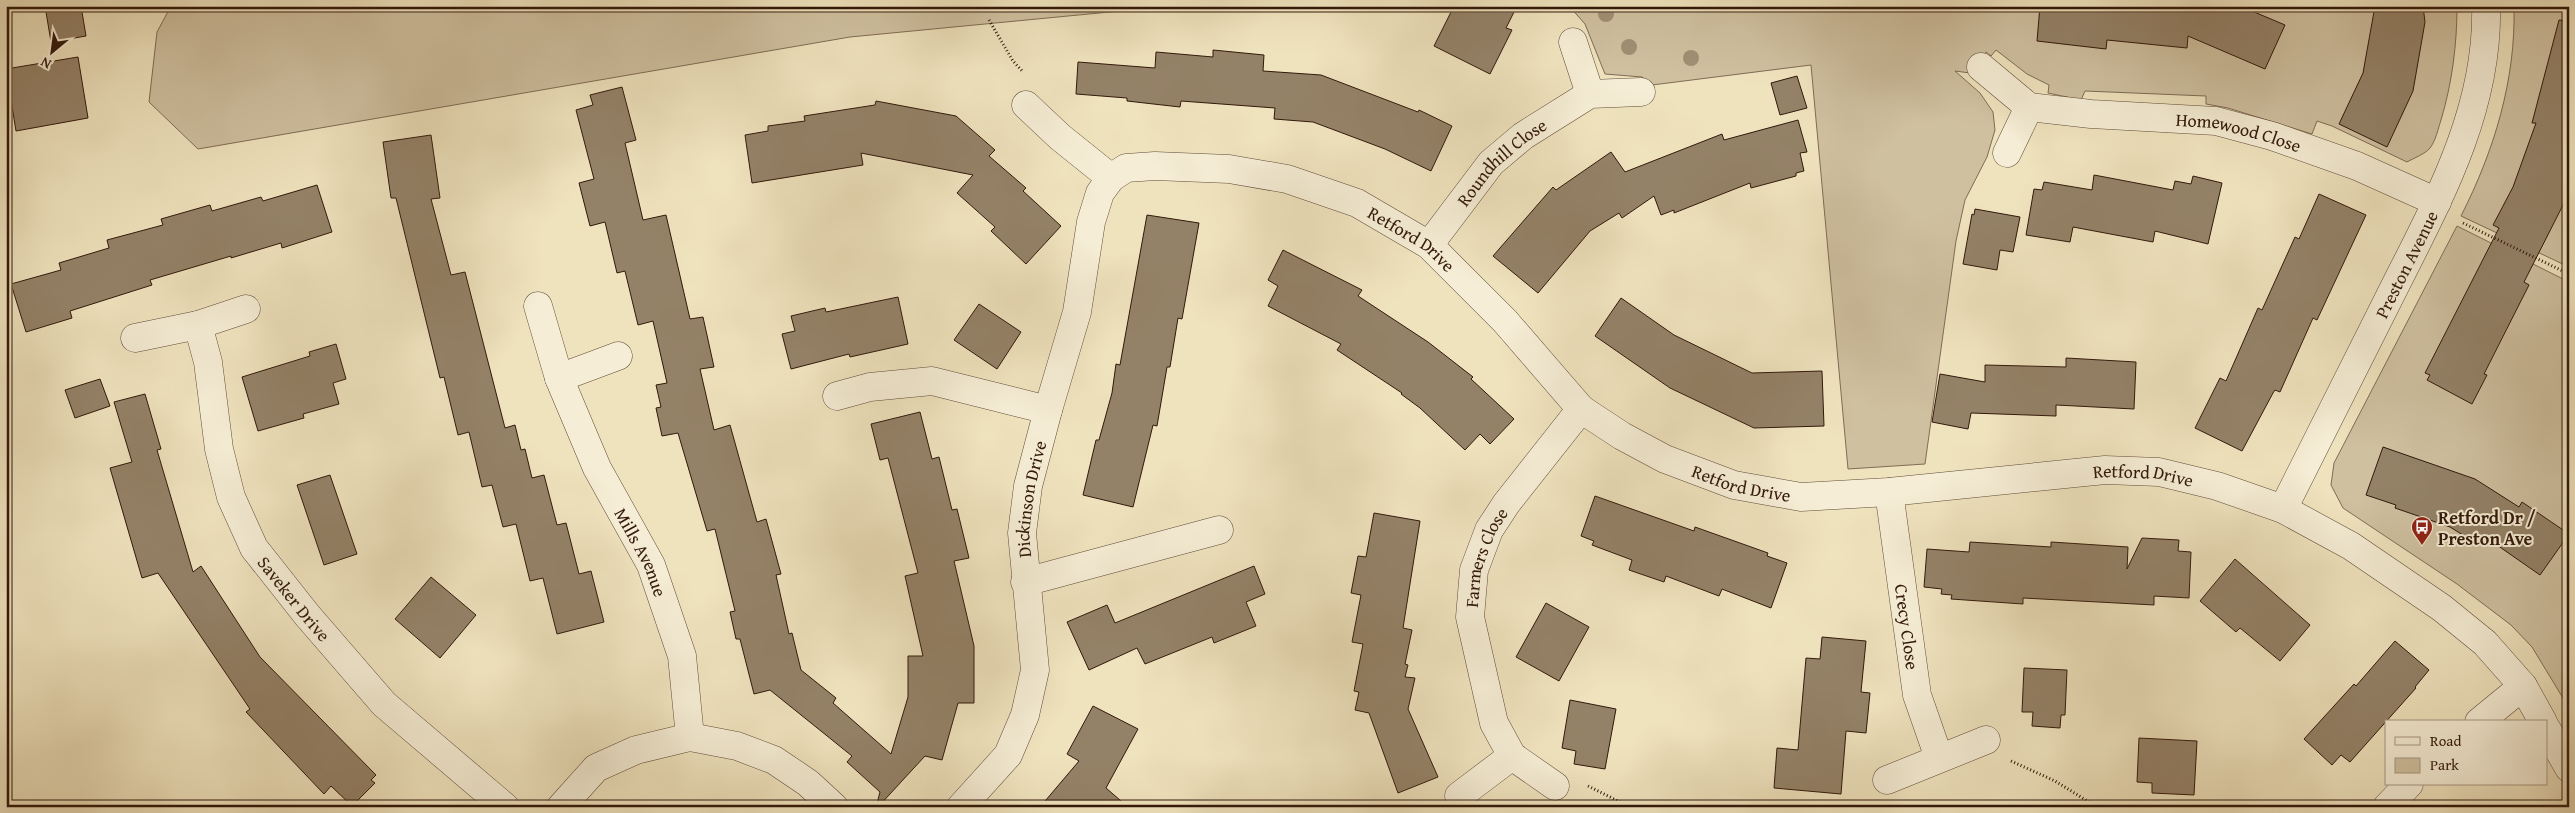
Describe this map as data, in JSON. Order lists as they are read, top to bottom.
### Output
{
  "streets": {
    "street": [
      "Homewood Close",
      "Roundhill Close",
      "Retford Drive",
      "Preston Avenue",
      "Dickinson Drive",
      "Mills Avenue",
      "Farmers Close",
      "Saveker Drive",
      "Crecy Close"
    ]
  },
  "crossings": [
    ["Homewood Close", "Preston Avenue"],
    ["Roundhill Close", "Retford Drive"],
    ["Retford Drive", "Preston Avenue"],
    ["Retford Drive", "Dickinson Drive"],
    ["Retford Drive", "Farmers Close"],
    ["Retford Drive", "Crecy Close"]
  ],
  "places": {
    "bus stop": ["Retford Dr / Preston Ave"]
  },
  "legend": ["Road", "Park"],
  "north": "bottom left"
}
